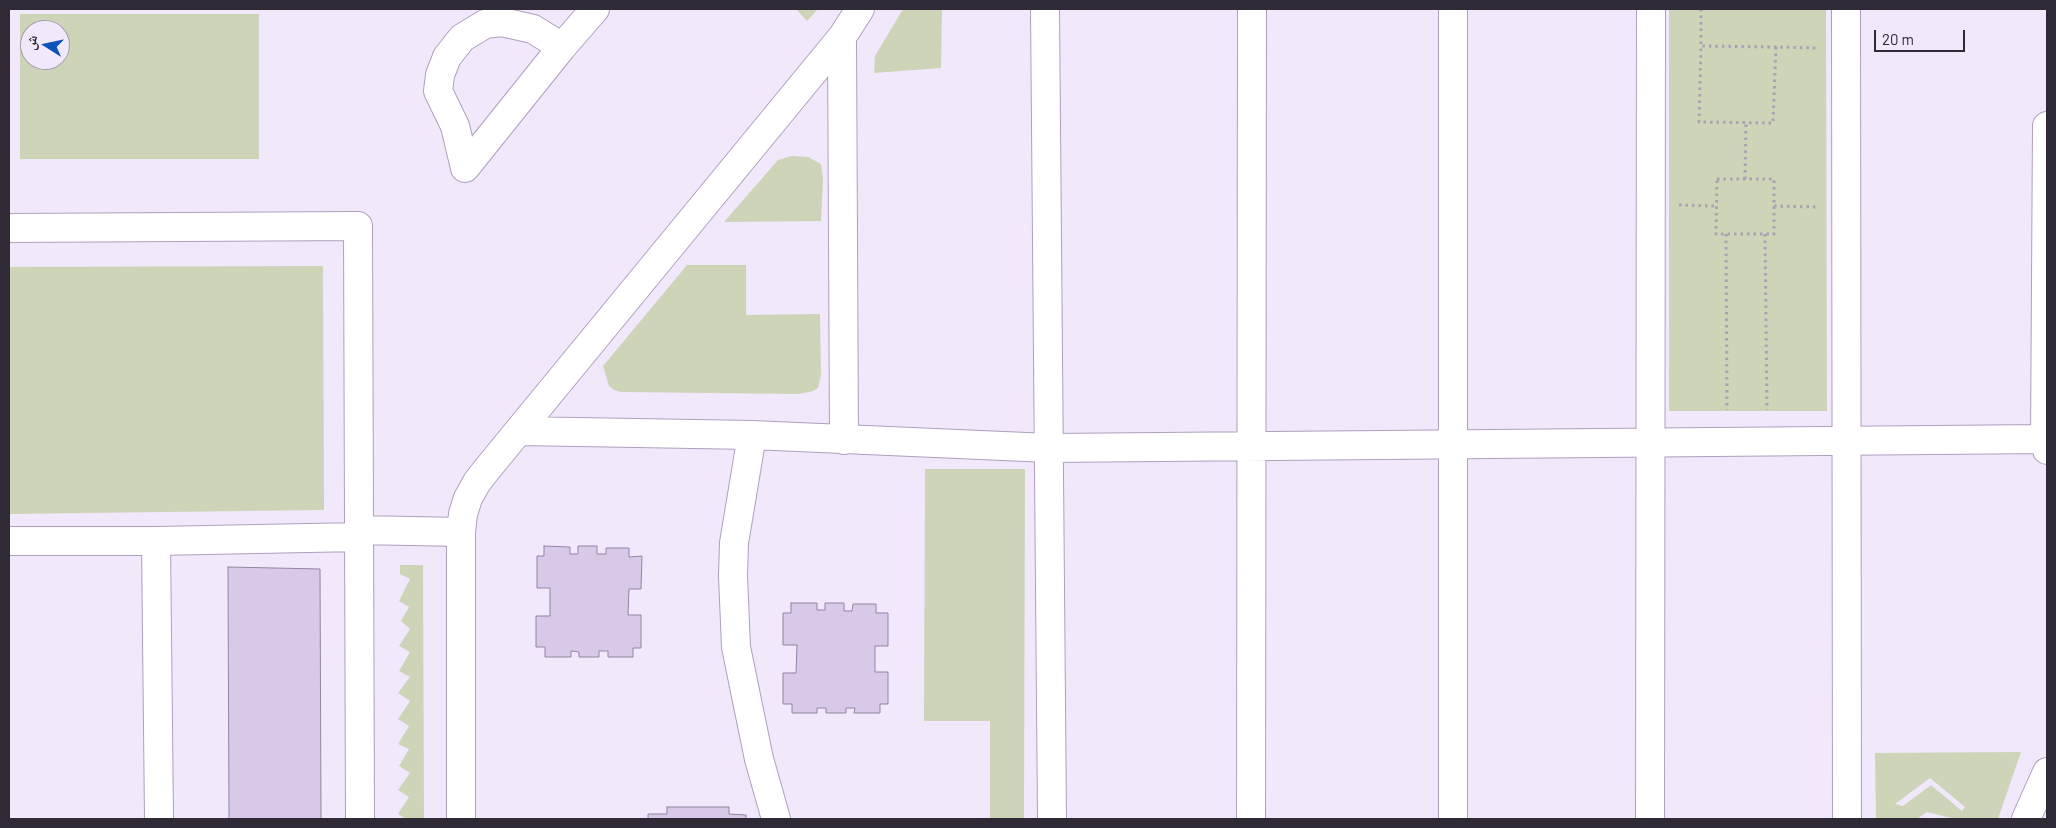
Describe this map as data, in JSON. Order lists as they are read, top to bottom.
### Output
{
  "scale_bar": "20 m",
  "north": "left"
}
